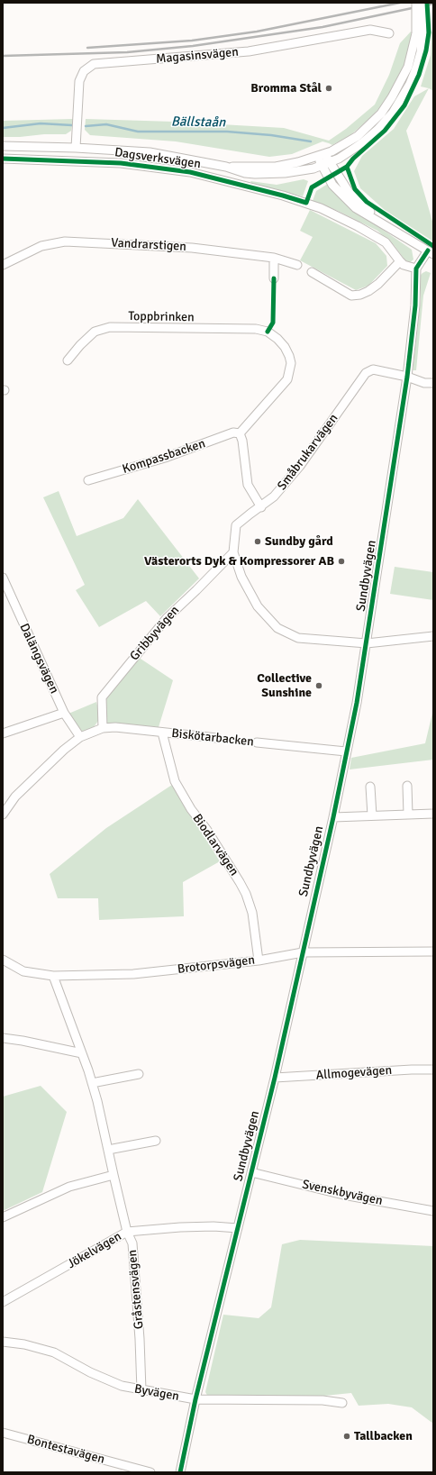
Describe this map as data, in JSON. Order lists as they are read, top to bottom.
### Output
{
  "streets": {
    "street": [
      "Magasinsvägen",
      "Dagsverksvägen",
      "Vandrarstigen",
      "Toppbrinken",
      "Småbrukarvägen",
      "Kompassbacken",
      "Sundbyvägen",
      "Gribbyvägen",
      "Dalängsvägen",
      "Biskötarbacken",
      "Biodlarvägen",
      "Brotorpsvägen",
      "Allmogevägen",
      "Svenskbyvägen",
      "Jökelvägen",
      "Gråstensvägen",
      "Byvägen",
      "Bontestavägen"
    ]
  },
  "crossings": [
    ["Dagsverksvägen", "Sundbyvägen"],
    ["Toppbrinken", "Kompassbacken"],
    ["Småbrukarvägen", "Sundbyvägen"],
    ["Småbrukarvägen", "Gribbyvägen"],
    ["Sundbyvägen", "Biskötarbacken"],
    ["Sundbyvägen", "Brotorpsvägen"],
    ["Sundbyvägen", "Allmogevägen"],
    ["Sundbyvägen", "Svenskbyvägen"],
    ["Sundbyvägen", "Jökelvägen"],
    ["Sundbyvägen", "Byvägen"],
    ["Gribbyvägen", "Biskötarbacken"],
    ["Dalängsvägen", "Biskötarbacken"],
    ["Biskötarbacken", "Biodlarvägen"],
    ["Biodlarvägen", "Brotorpsvägen"],
    ["Brotorpsvägen", "Gråstensvägen"],
    ["Jökelvägen", "Gråstensvägen"],
    ["Gråstensvägen", "Byvägen"]
  ],
  "water": ["Bällstaån"],
  "places": [
    "Bromma Stål",
    "Sundby gård",
    "Västerorts Dyk & Kompressorer AB",
    "Collective Sunshine",
    "Tallbacken"
  ]
}
